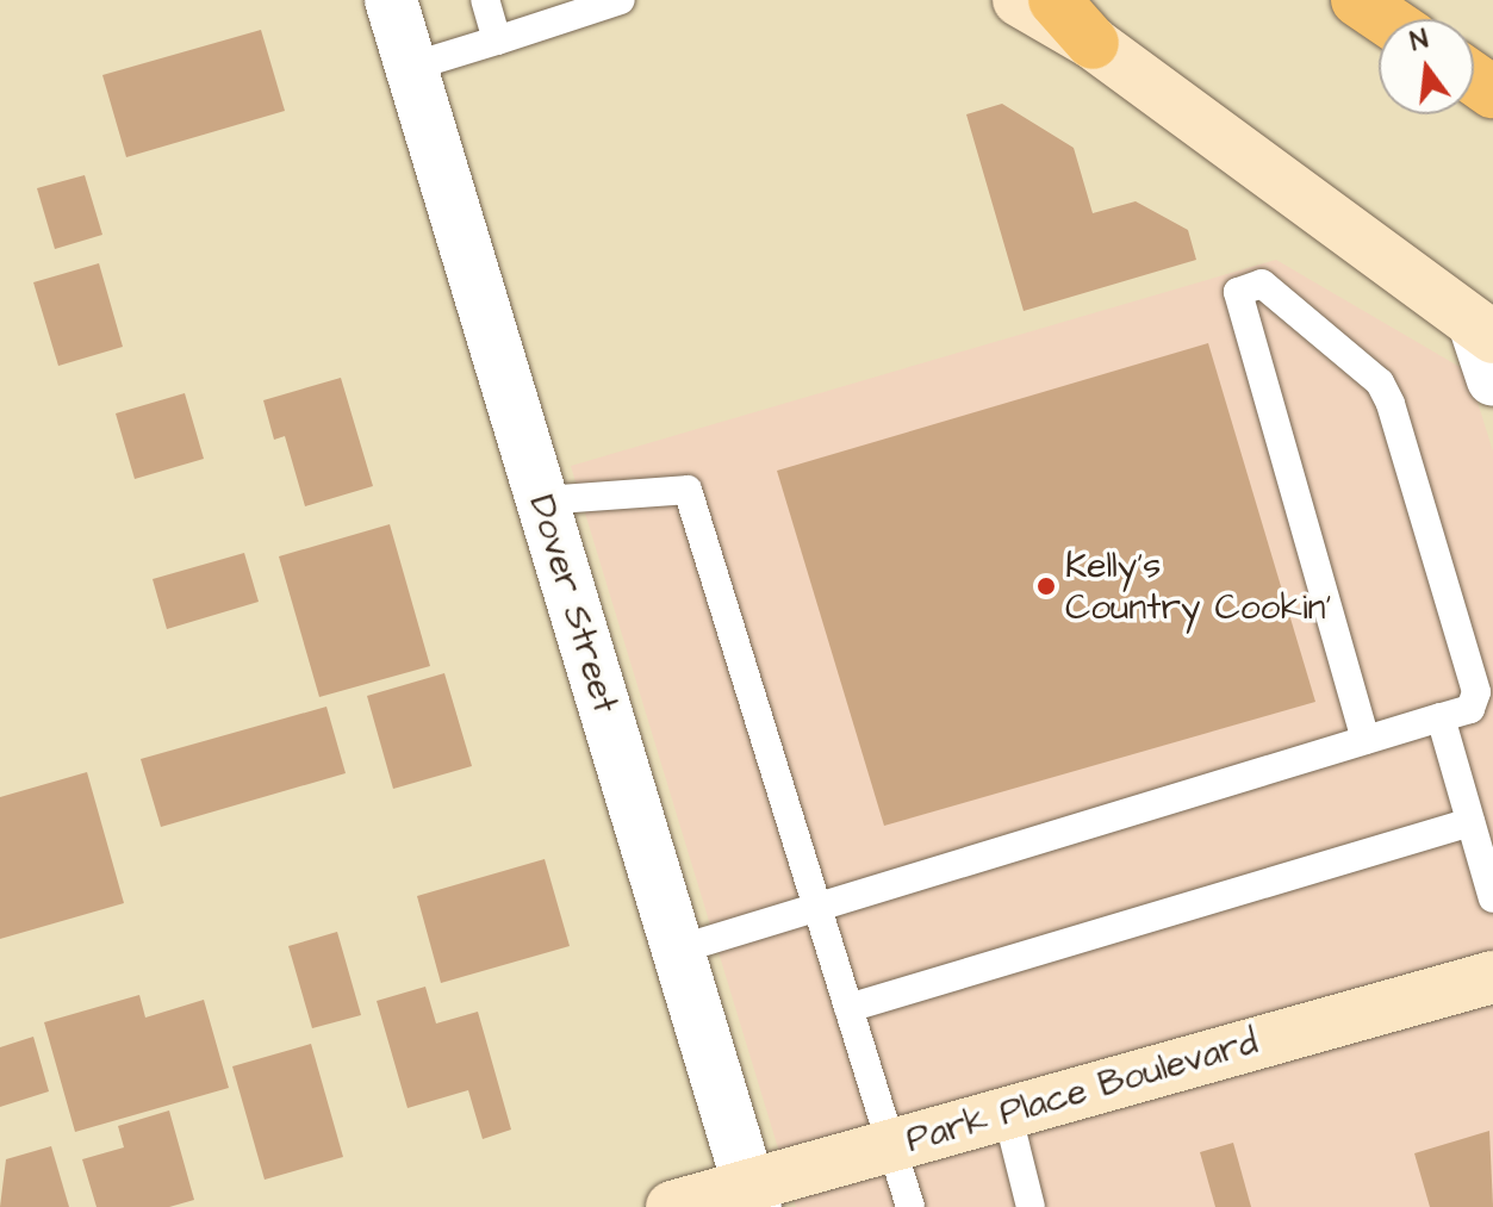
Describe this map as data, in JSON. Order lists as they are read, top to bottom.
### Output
{
  "streets": {
    "main road": ["Park Place Boulevard"],
    "street": ["Dover Street"]
  },
  "crossings": [
    ["Dover Street", "Park Place Boulevard"]
  ],
  "places": ["Kelly's Country Cookin'"],
  "north": "top"
}
